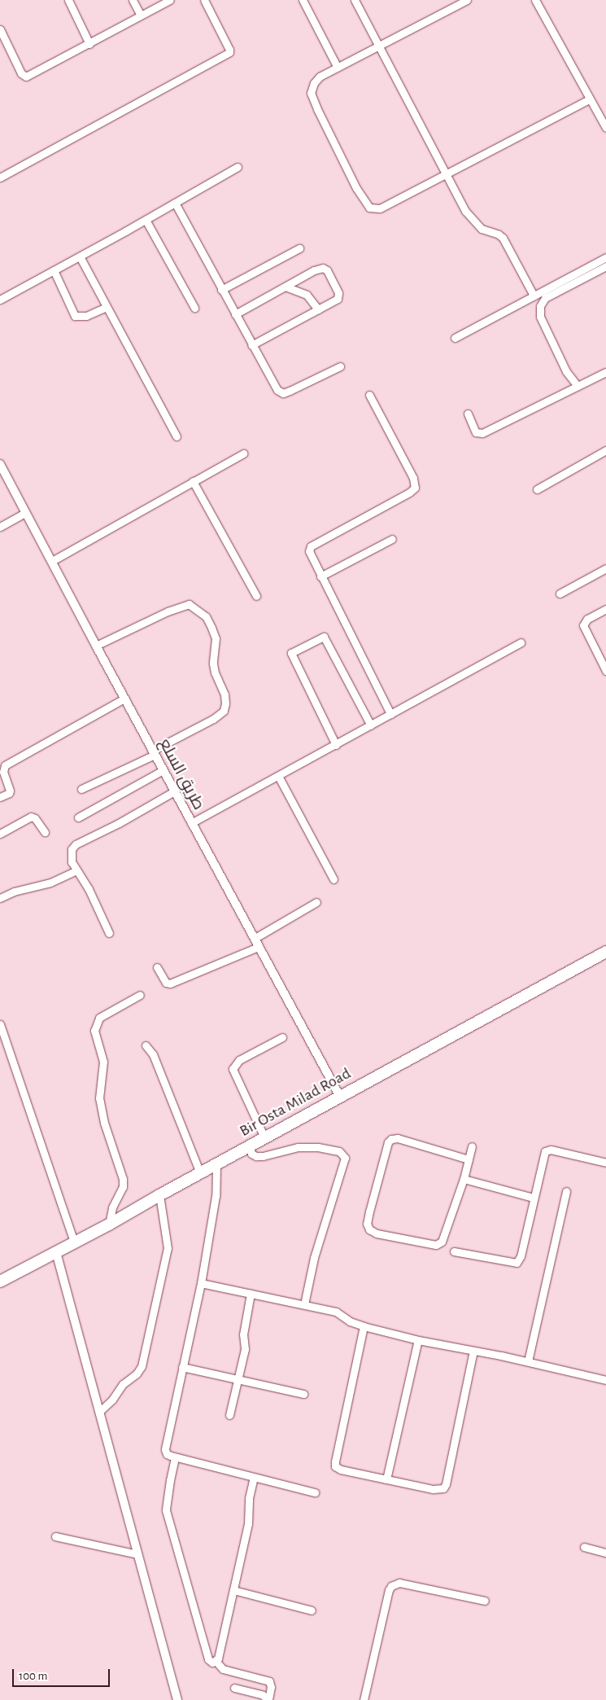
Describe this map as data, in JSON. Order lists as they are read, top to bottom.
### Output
{
  "streets": {
    "main road": ["Bir Osta Milad Road"],
    "street": ["طريق السلع"]
  },
  "crossings": [
    ["طريق السلع", "Bir Osta Milad Road"]
  ],
  "scale_bar": "100 m"
}
